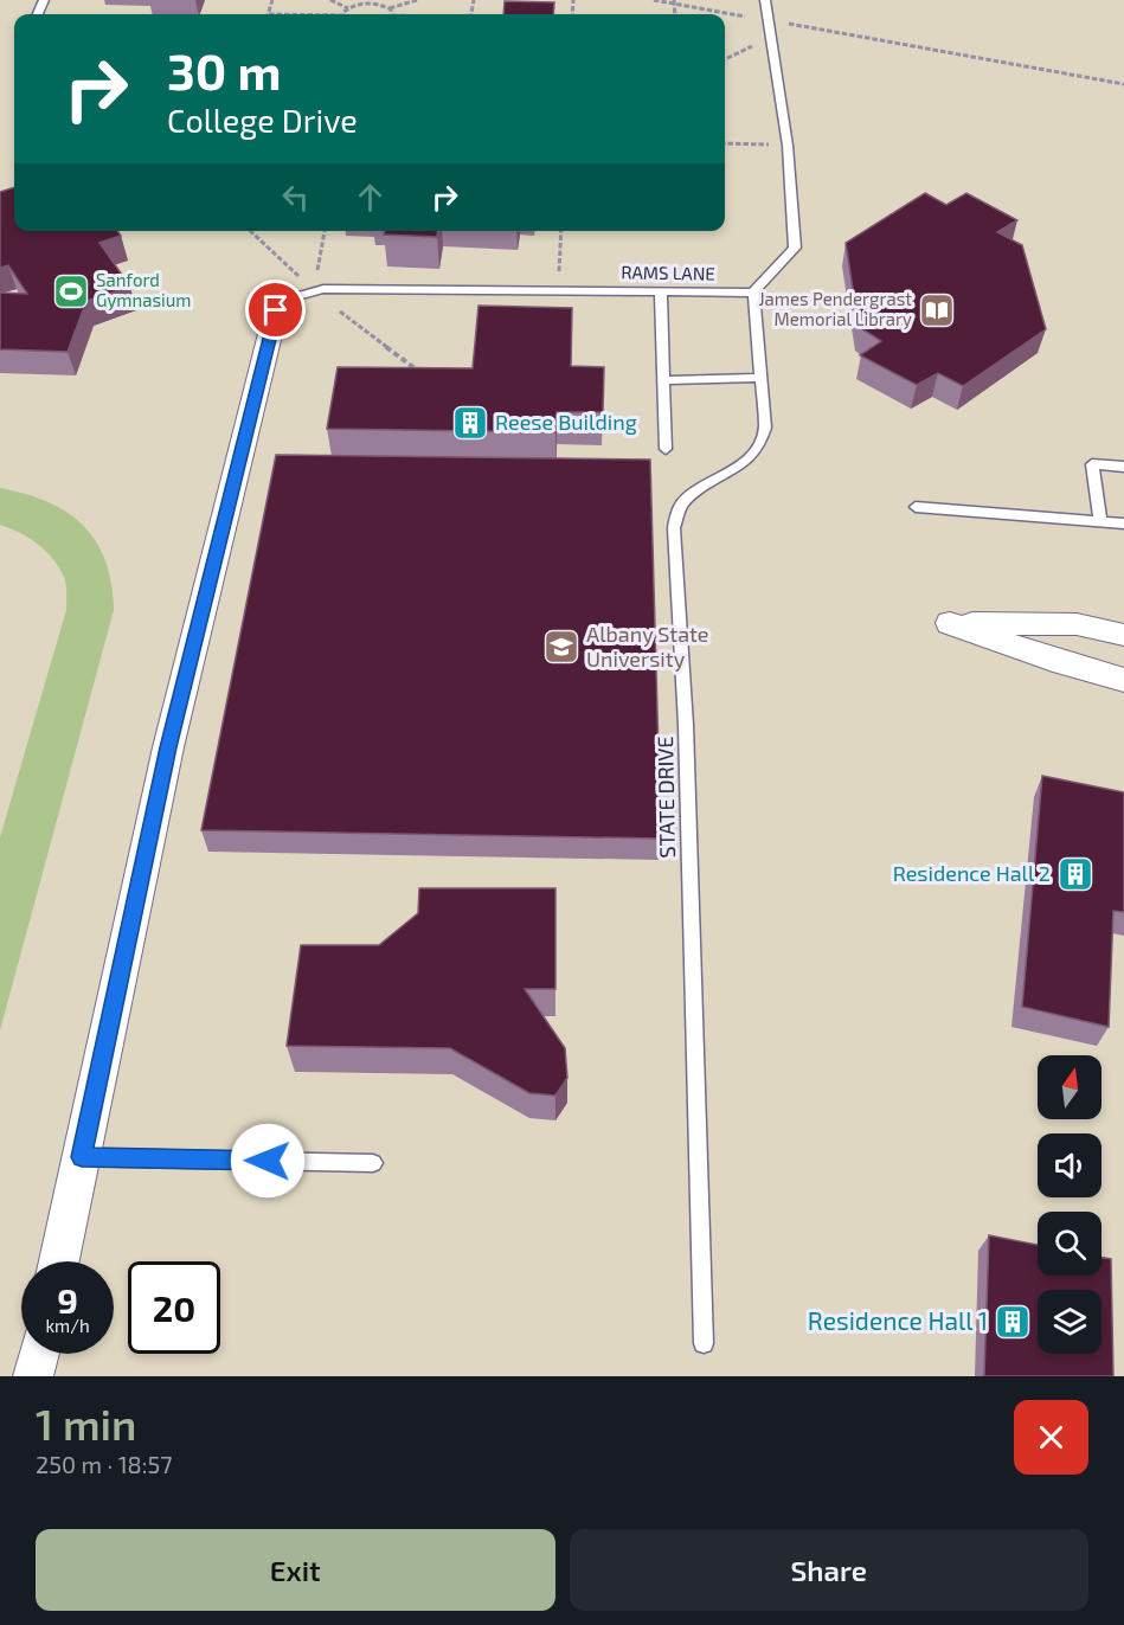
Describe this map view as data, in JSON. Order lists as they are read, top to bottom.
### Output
{
  "streets": {
    "lane": ["RAMS LANE", "STATE DRIVE"]
  },
  "crossings": [
    ["RAMS LANE", "STATE DRIVE"]
  ],
  "places": {
    "sports": ["Sanford Gymnasium"],
    "library": ["James Pendergrast Memorial Library"],
    "building": ["Reese Building", "Residence Hall 2", "Residence Hall 1"],
    "school or university": ["Albany State University"]
  },
  "north": "top",
  "page": {
    "turn": ["30 m", "College Drive"],
    "speed": "9 km/h",
    "limit": "20",
    "heading": ["1 min", "250 m · 18:57"],
    "buttons": ["Exit", "Share"]
  }
}
